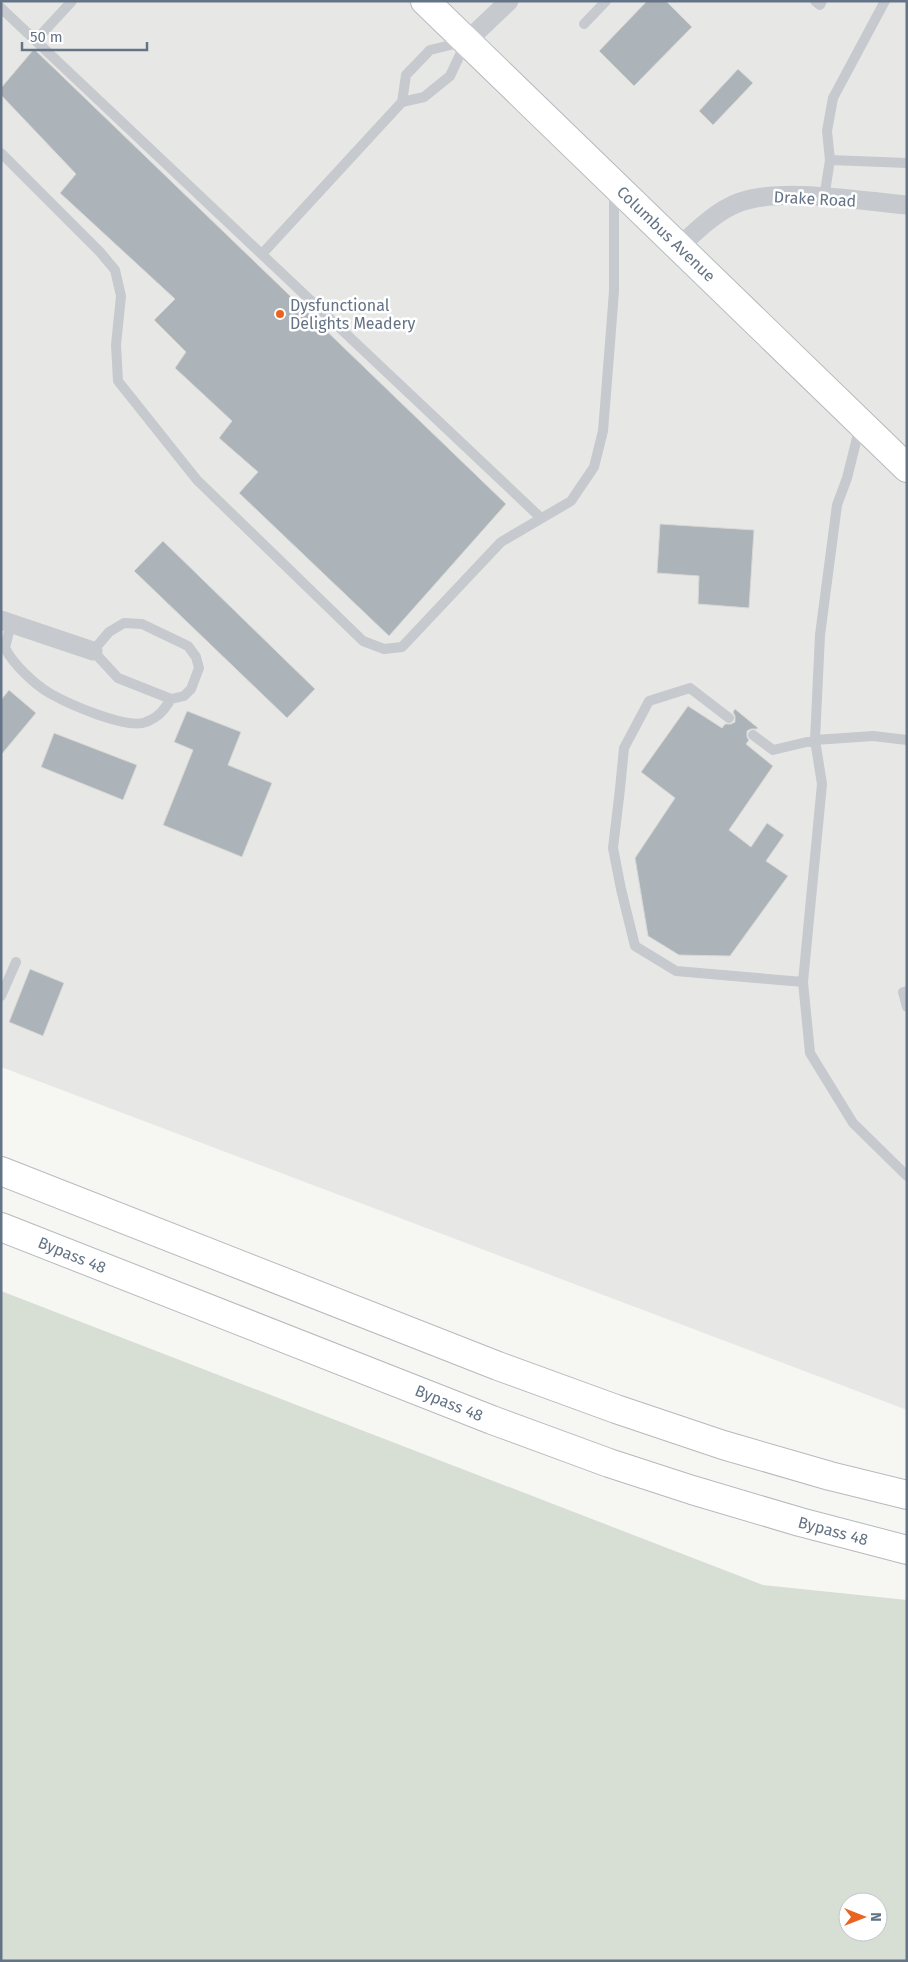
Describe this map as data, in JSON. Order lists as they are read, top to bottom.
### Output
{
  "streets": {
    "main road": ["Columbus Avenue", "Bypass 48"],
    "street": ["Drake Road"]
  },
  "crossings": [
    ["Drake Road", "Columbus Avenue"]
  ],
  "places": ["Dysfunctional Delights Meadery"],
  "scale_bar": "50 m",
  "north": "right"
}
